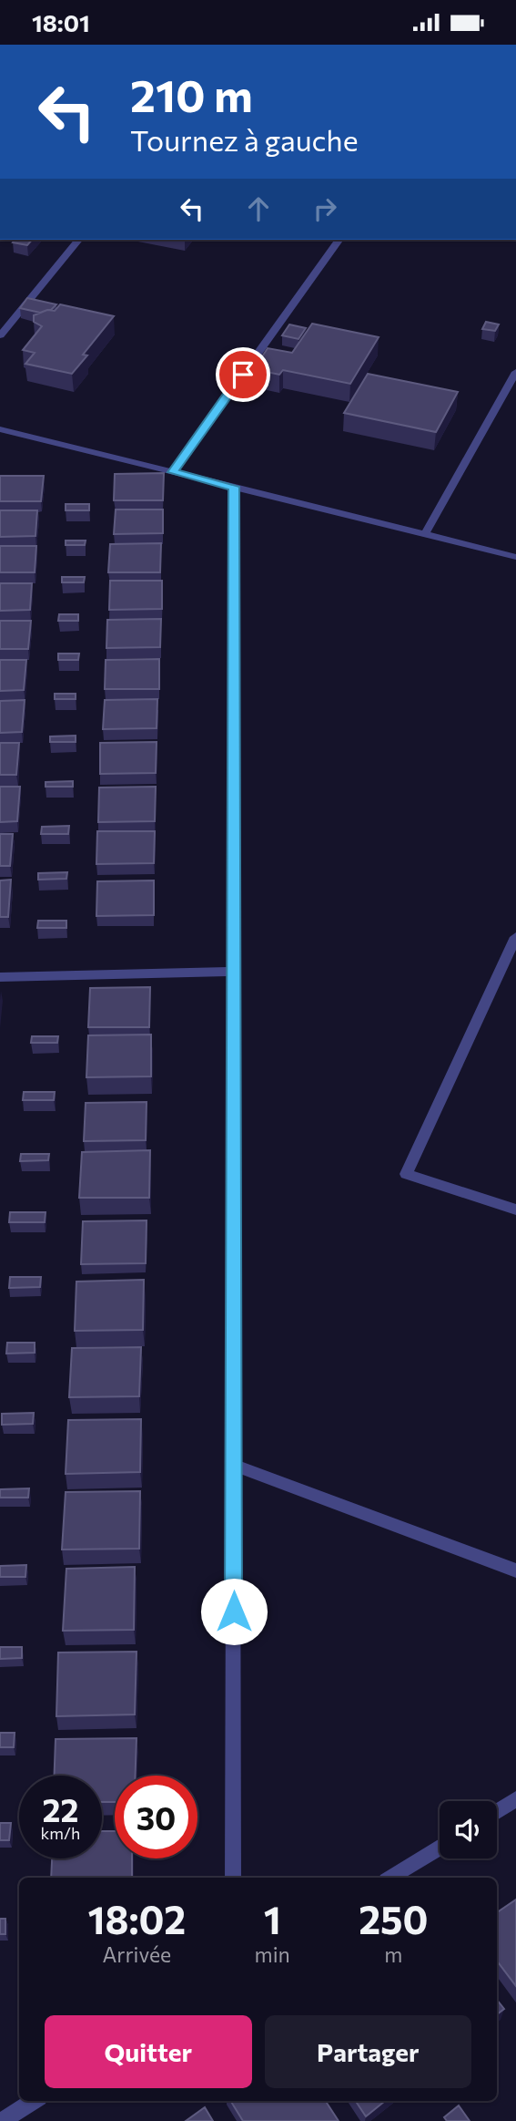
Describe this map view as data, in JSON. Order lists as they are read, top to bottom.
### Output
{
  "page": {
    "status": "18:01",
    "turn": ["210 m", "Tournez à gauche"],
    "speed": "22 km/h",
    "limit": "30",
    "eta": [
      "18:02",
      "Arrivée",
      "1",
      "min",
      "250",
      "m"
    ],
    "buttons": ["Quitter", "Partager"]
  }
}
